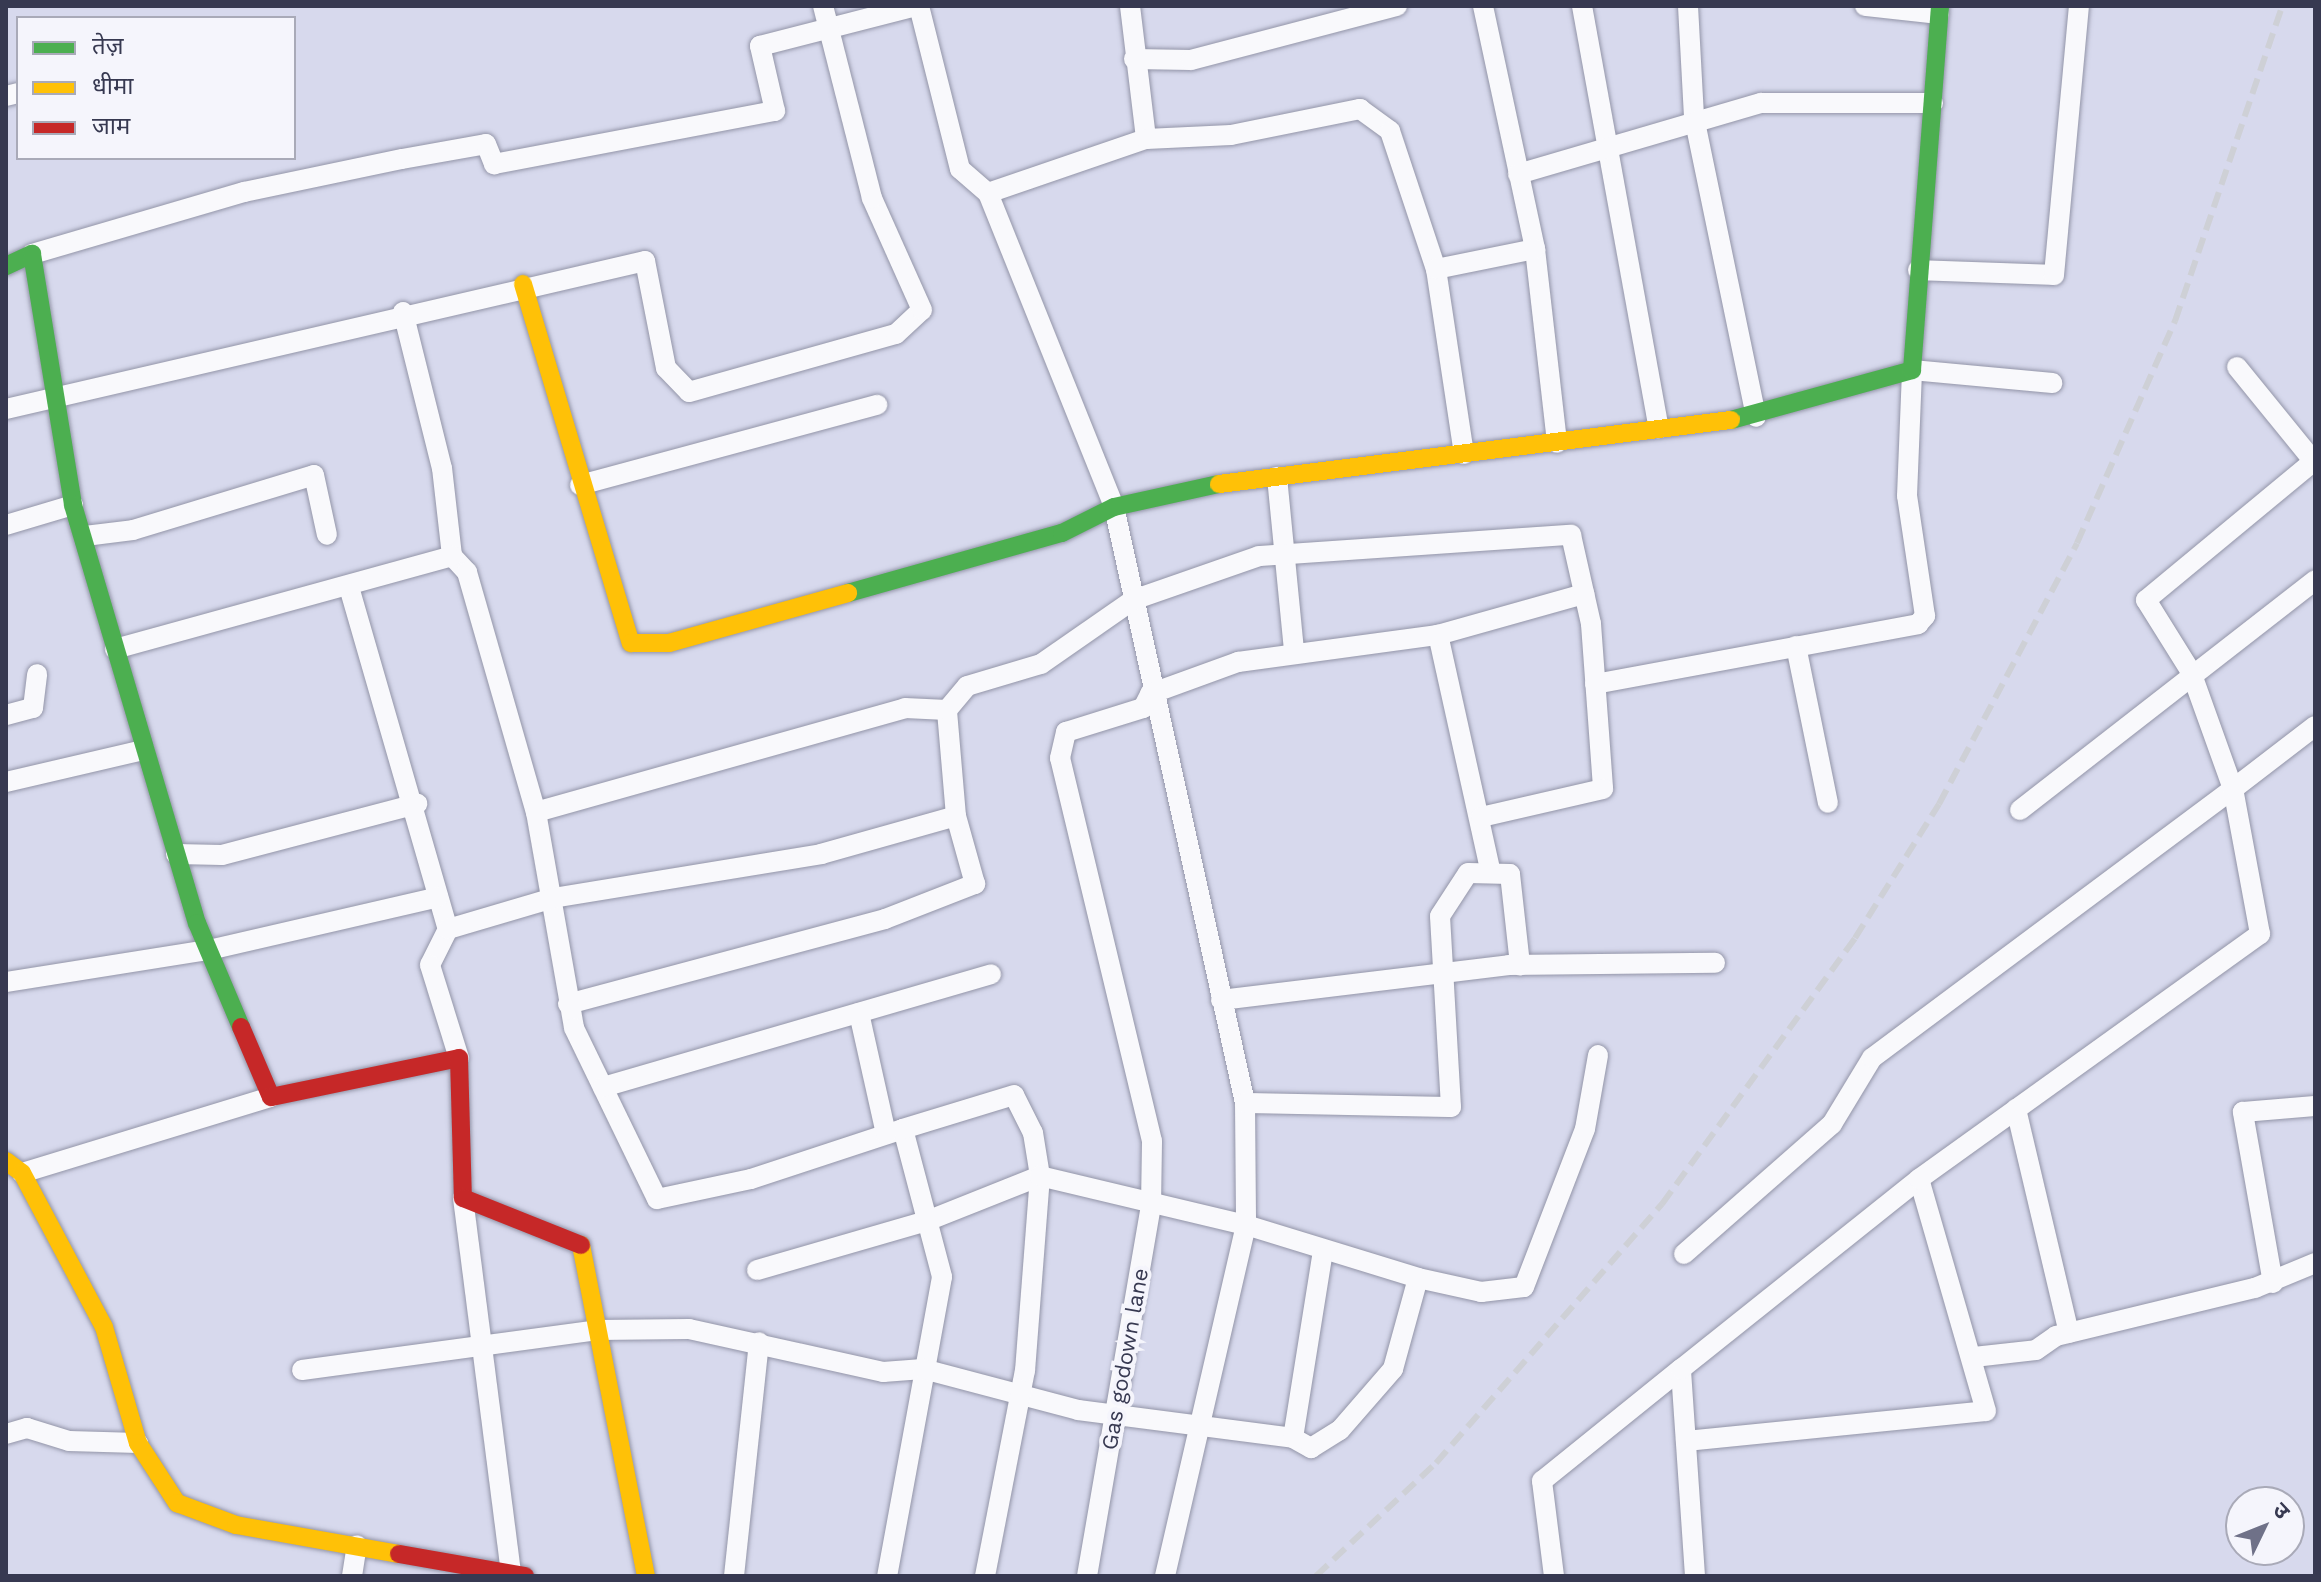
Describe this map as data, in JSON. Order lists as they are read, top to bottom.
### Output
{
  "streets": {
    "street": ["Gas godown lane"]
  },
  "legend": ["तेज़", "धीमा", "जाम"],
  "north": "top right"
}
